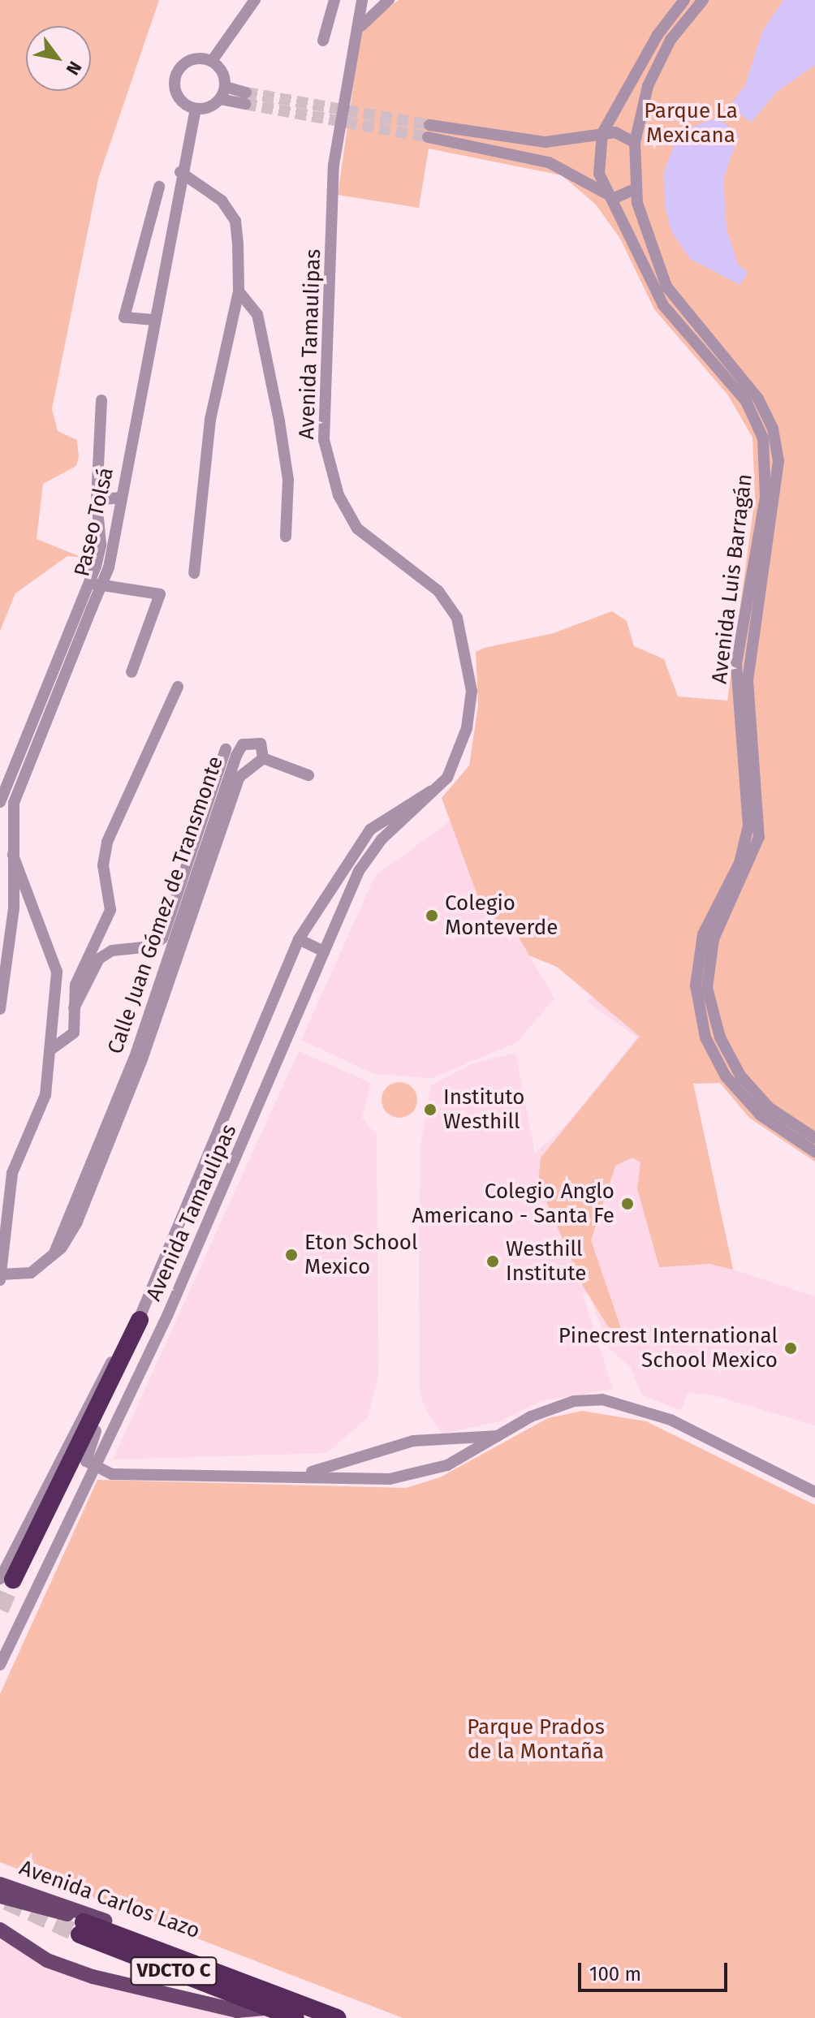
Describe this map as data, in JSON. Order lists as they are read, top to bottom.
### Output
{
  "streets": {
    "highway": ["Avenida Carlos Lazo", "VDCTO C"],
    "street": [
      "Avenida Tamaulipas",
      "Paseo Tolsá",
      "Avenida Luis Barragán",
      "Calle Juan Gómez de Transmonte"
    ]
  },
  "parks": ["Parque La Mexicana", "Parque Prados de la Montaña"],
  "places": [
    "Colegio Monteverde",
    "Instituto Westhill",
    "Colegio Anglo Americano - Santa Fe",
    "Eton School Mexico",
    "Westhill Institute",
    "Pinecrest International School Mexico"
  ],
  "scale_bar": "100 m",
  "north": "bottom right"
}
